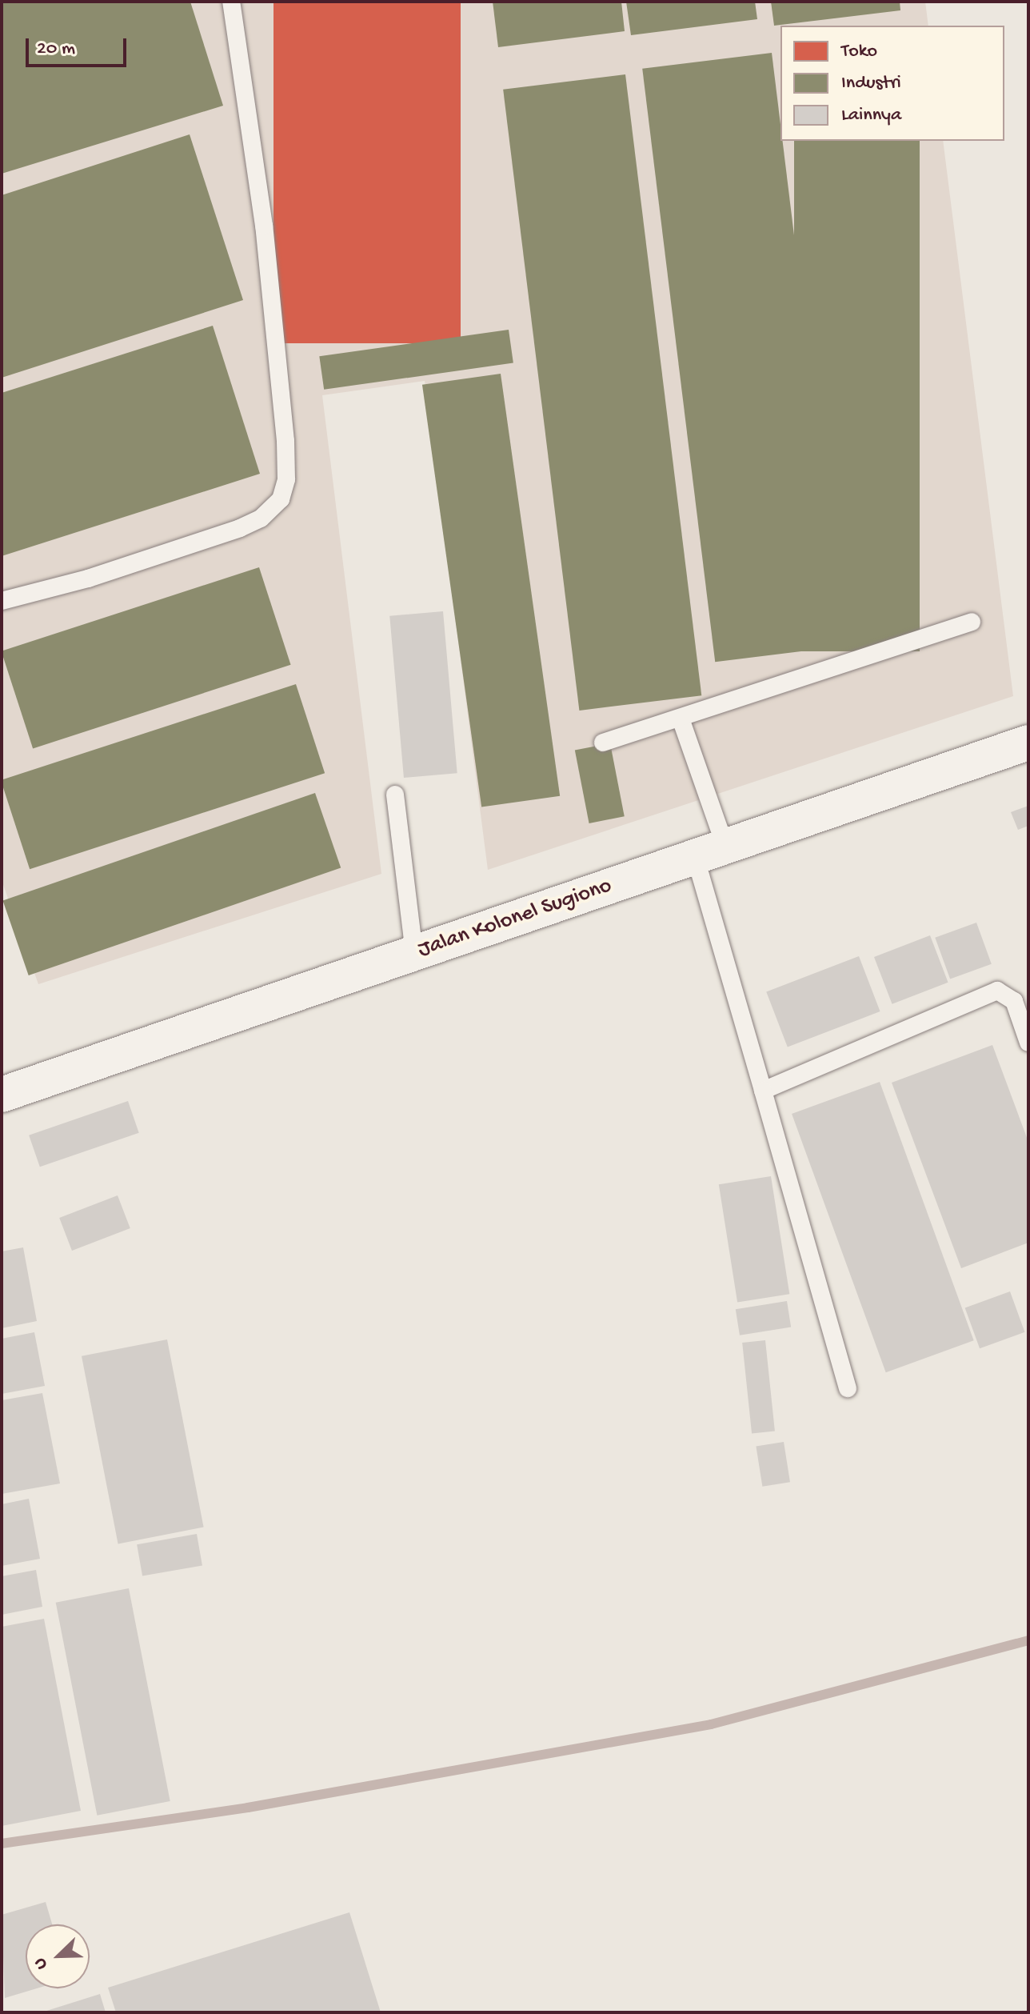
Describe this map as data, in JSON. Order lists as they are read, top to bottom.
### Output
{
  "streets": {
    "main road": ["Jalan Kolonel Sugiono"]
  },
  "legend": ["Toko", "Industri", "Lainnya"],
  "scale_bar": "20 m",
  "north": "bottom left"
}
